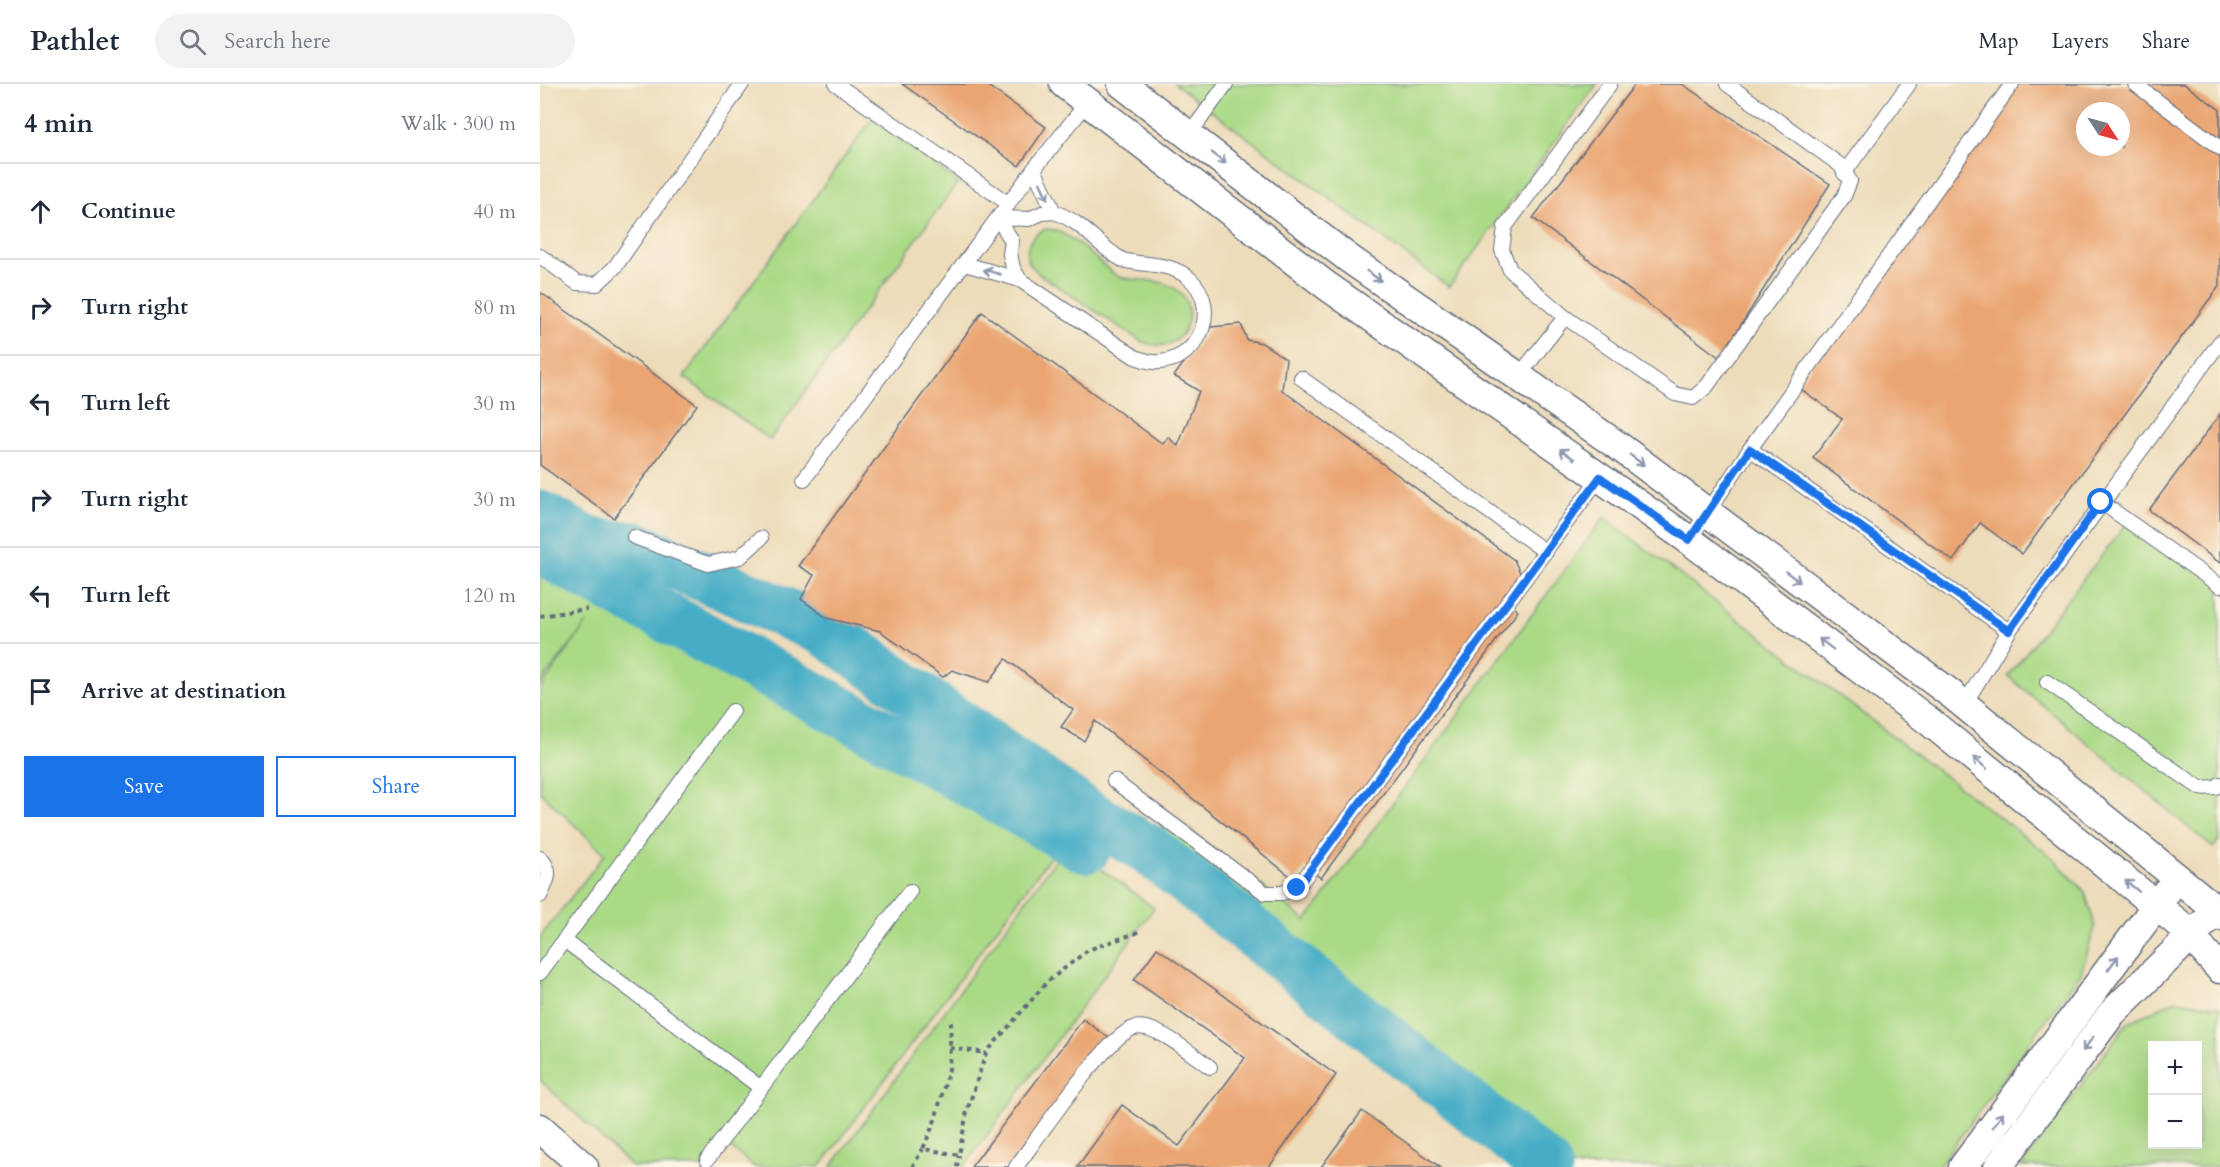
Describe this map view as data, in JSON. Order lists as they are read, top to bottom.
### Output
{
  "north": "bottom right",
  "page": {
    "header": "Pathlet",
    "search": "Search here",
    "nav": ["Map", "Layers", "Share"],
    "heading": ["4 min", "Walk · 300 m"],
    "list": [
      ["Continue", "40 m"],
      ["Turn right", "80 m"],
      ["Turn left", "30 m"],
      ["Turn right", "30 m"],
      ["Turn left", "120 m"],
      "Arrive at destination"
    ],
    "buttons": ["Save", "Share"],
    "map_buttons": ["+", "−"]
  }
}
